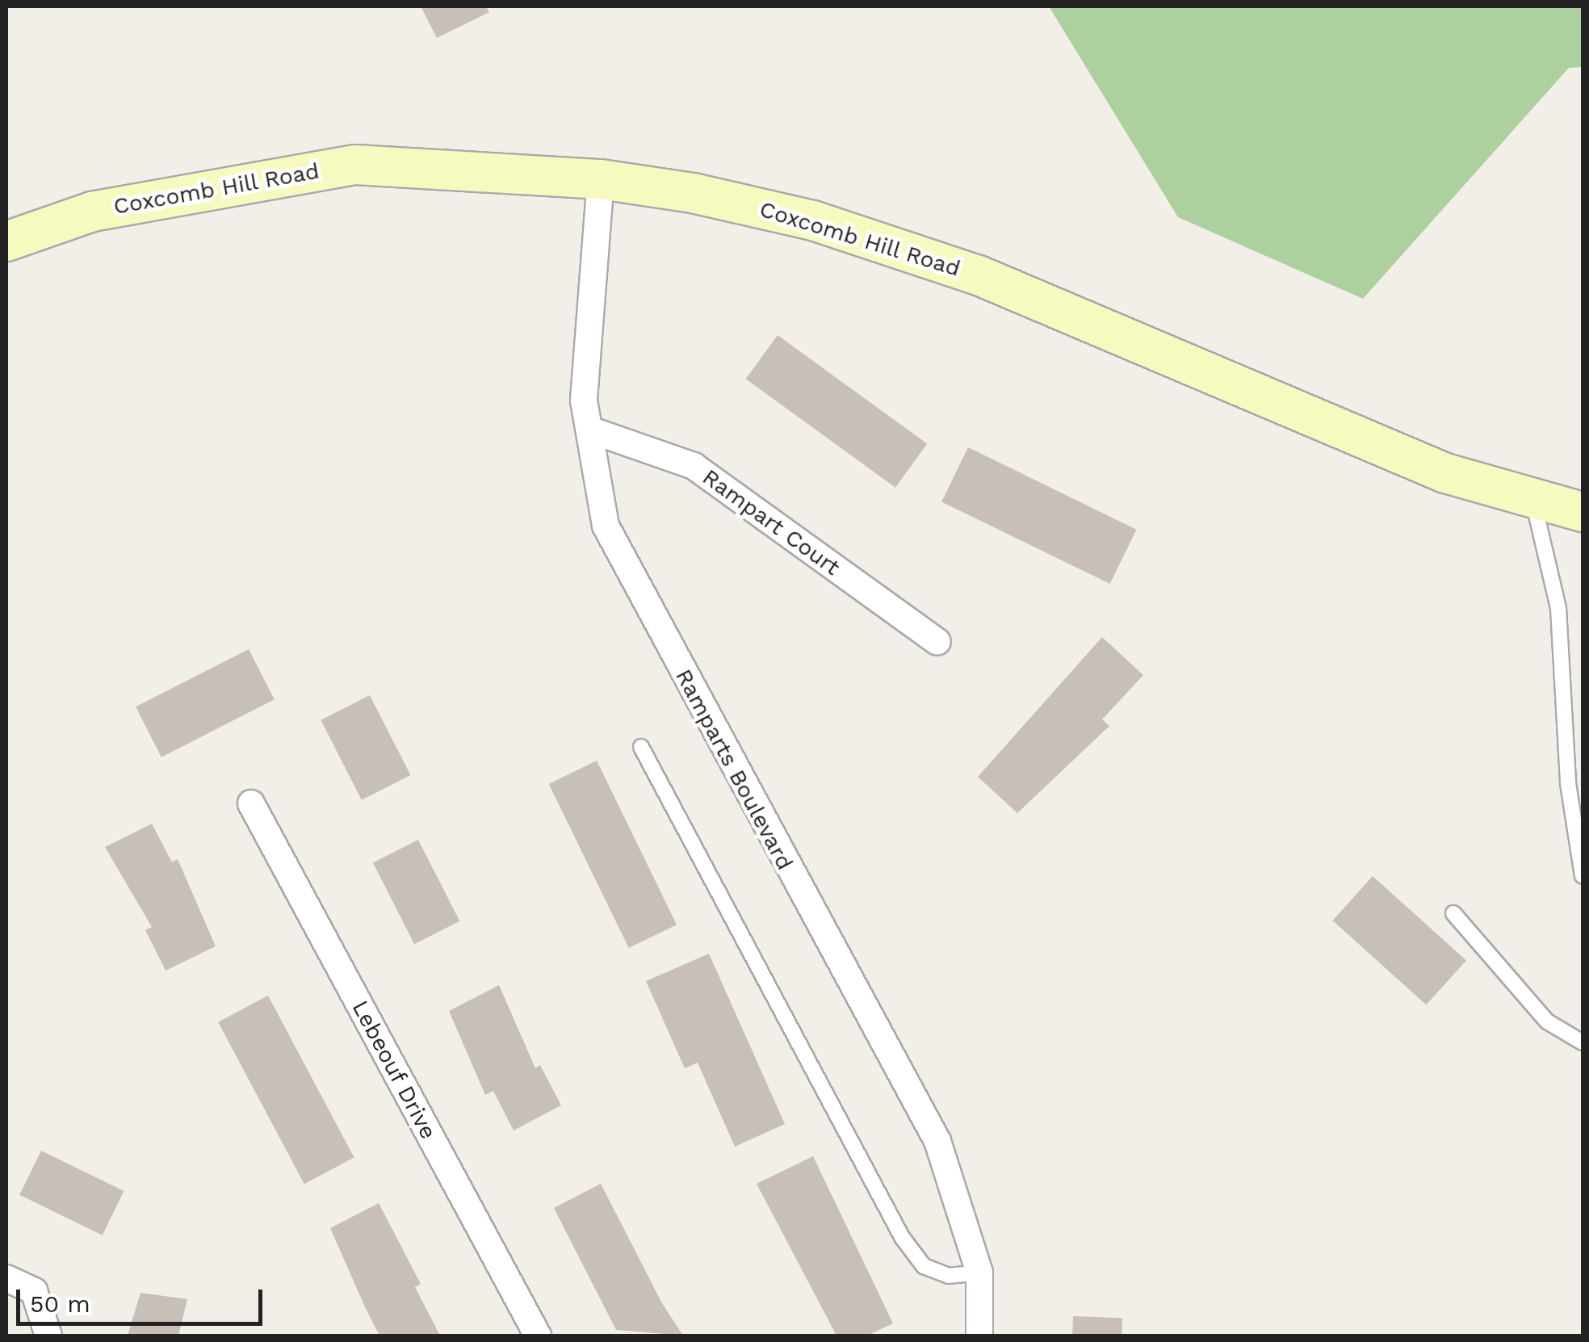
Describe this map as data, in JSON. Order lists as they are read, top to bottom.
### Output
{
  "streets": {
    "main road": ["Coxcomb Hill Road"],
    "street": ["Rampart Court", "Ramparts Boulevard", "Lebeouf Drive"]
  },
  "crossings": [
    ["Coxcomb Hill Road", "Ramparts Boulevard"],
    ["Rampart Court", "Ramparts Boulevard"]
  ],
  "scale_bar": "50 m"
}
